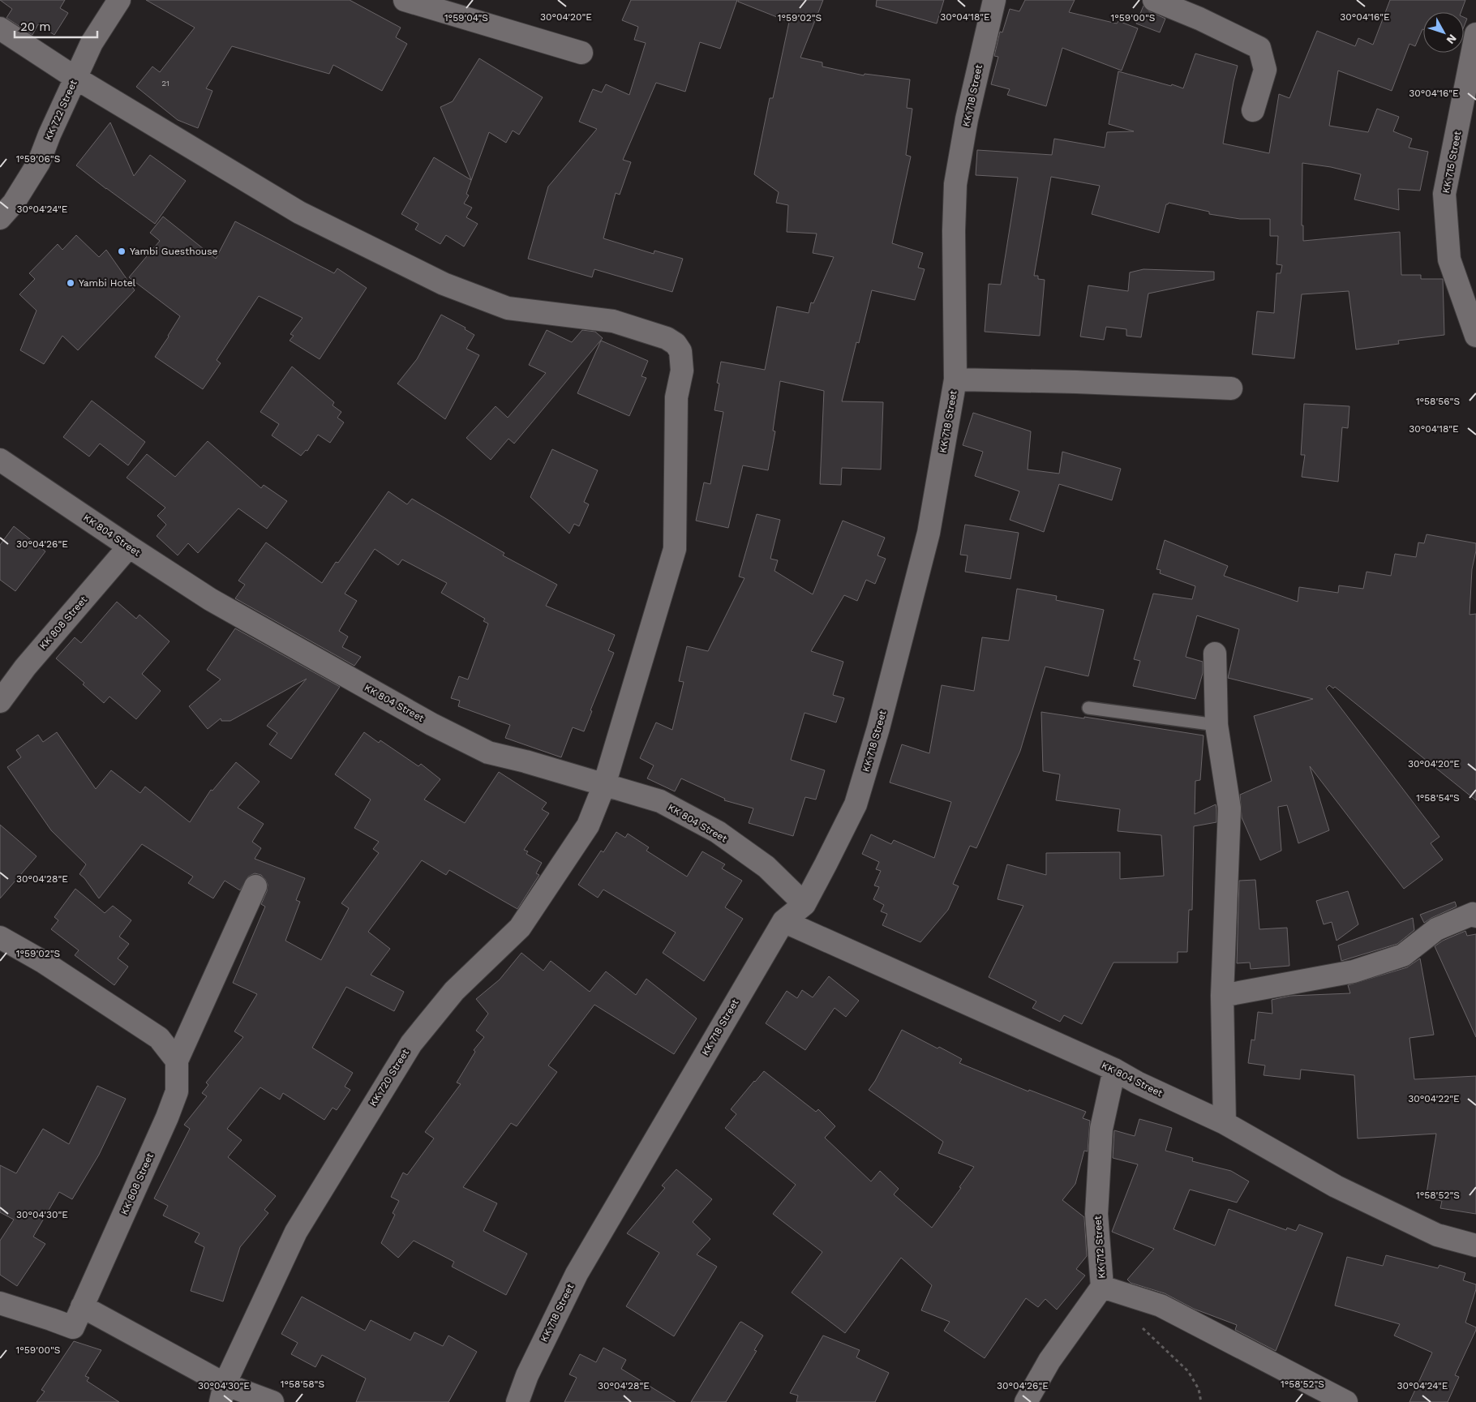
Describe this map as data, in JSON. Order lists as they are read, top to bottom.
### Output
{
  "streets": {
    "street": [
      "KK 718 Street",
      "KK 722 Street",
      "KK 715 Street",
      "KK 804 Street",
      "KK 808 Street",
      "KK 720 Street",
      "KK 712 Street"
    ]
  },
  "crossings": [
    ["KK 718 Street", "KK 804 Street"],
    ["KK 722 Street", "KK 720 Street"],
    ["KK 804 Street", "KK 808 Street"],
    ["KK 804 Street", "KK 720 Street"],
    ["KK 804 Street", "KK 712 Street"]
  ],
  "places": ["Yambi Guesthouse", "Yambi Hotel"],
  "house_numbers": ["21"],
  "scale_bar": "20 m",
  "north": "bottom right",
  "coordinates": [
    "30°04'20\"E",
    "30°04'18\"E",
    "30°04'16\"E",
    "1°59'04\"S",
    "1°59'02\"S",
    "1°59'00\"S",
    "1°59'06\"S",
    "30°04'24\"E",
    "1°58'56\"S",
    "30°04'26\"E",
    "1°58'54\"S",
    "30°04'28\"E",
    "30°04'22\"E",
    "1°58'52\"S",
    "30°04'30\"E",
    "1°58'58\"S"
  ]
}
